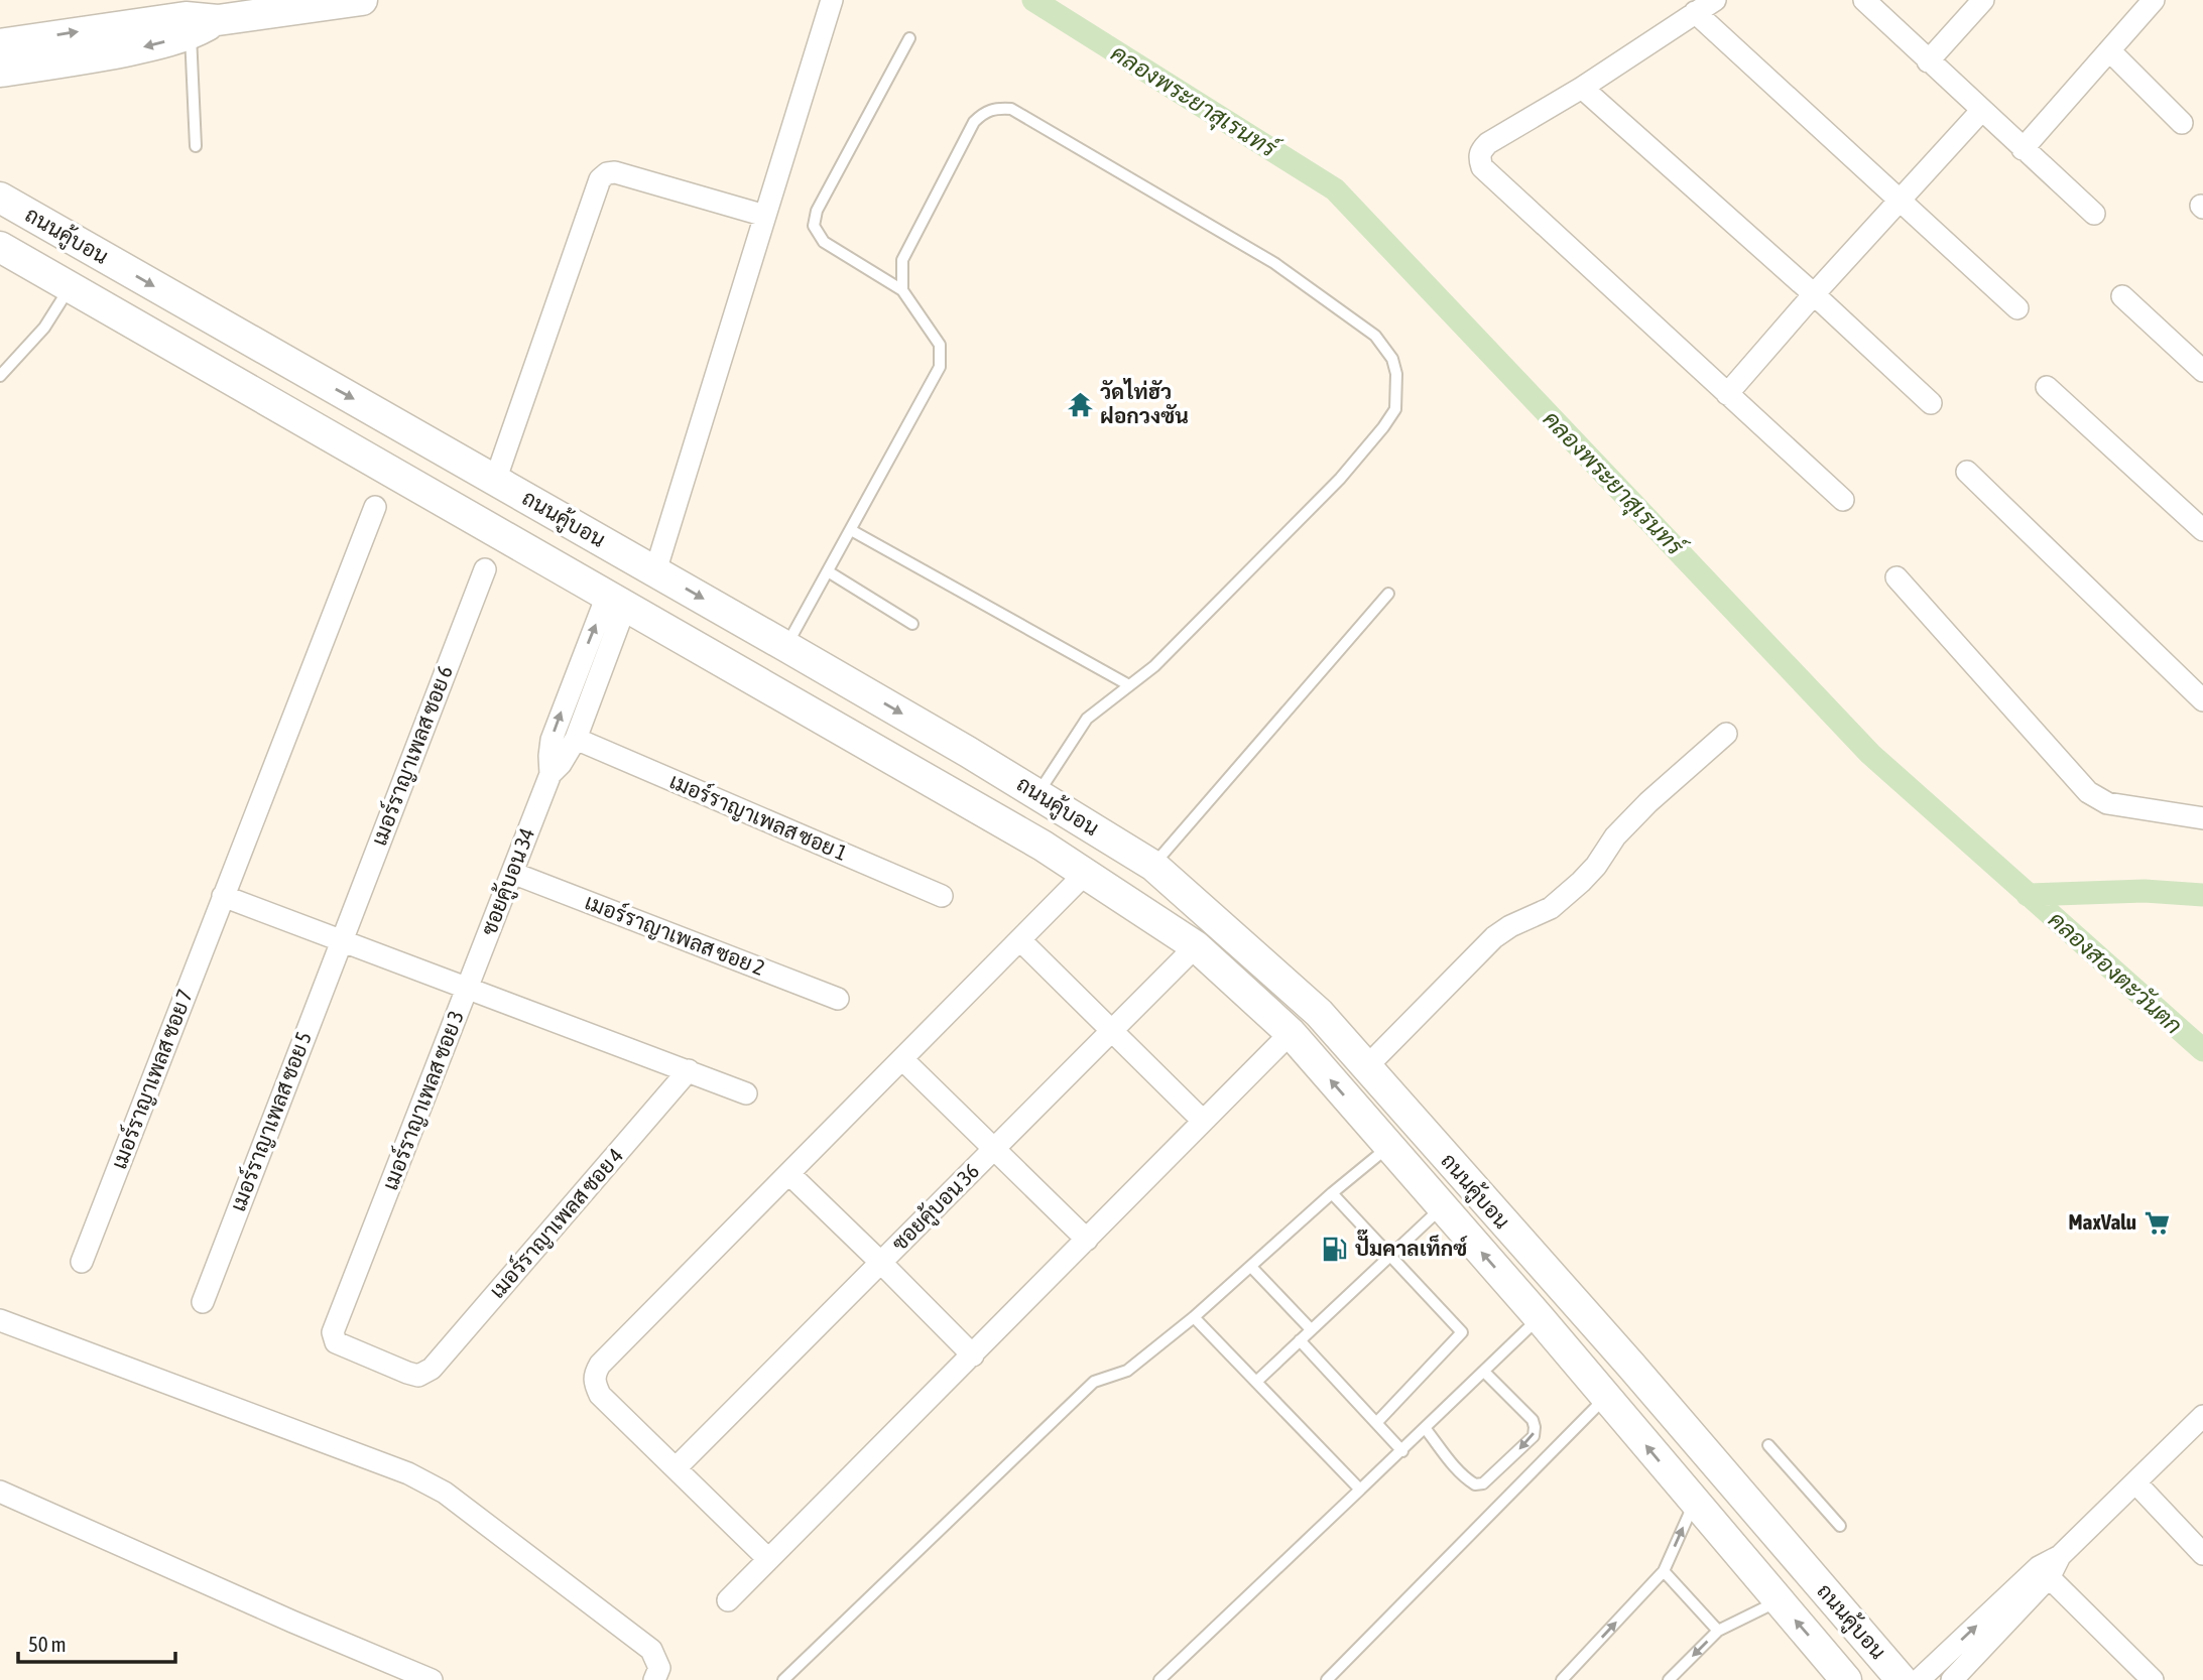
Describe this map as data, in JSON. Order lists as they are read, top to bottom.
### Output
{
  "streets": {
    "main road": ["ถนนคู้บอน"],
    "street": [
      "เมอร์ราญาเพลส ซอย 6",
      "เมอร์ราญาเพลส ซอย 1",
      "ซอยคู้บอน 34",
      "เมอร์ราญาเพลส ซอย 2",
      "เมอร์ราญาเพลส ซอย 7",
      "เมอร์ราญาเพลส ซอย 3",
      "เมอร์ราญาเพลส ซอย 5",
      "ซอยคู้บอน 36",
      "เมอร์ราญาเพลส ซอย 4"
    ]
  },
  "crossings": [
    ["ถนนคู้บอน", "ซอยคู้บอน 34"],
    ["ถนนคู้บอน", "ซอยคู้บอน 36"],
    ["เมอร์ราญาเพลส ซอย 6", "เมอร์ราญาเพลส ซอย 5"],
    ["เมอร์ราญาเพลส ซอย 1", "ซอยคู้บอน 34"],
    ["ซอยคู้บอน 34", "เมอร์ราญาเพลส ซอย 2"],
    ["ซอยคู้บอน 34", "เมอร์ราญาเพลส ซอย 3"],
    ["เมอร์ราญาเพลส ซอย 3", "เมอร์ราญาเพลส ซอย 4"]
  ],
  "water": ["คลองพระยาสุเรนทร์", "คลองสองตะวันตก"],
  "places": {
    "temple": ["วัดไท่ฮัว ฝอกวงซัน"],
    "supermarket": ["MaxValu"],
    "fuel station": ["ปั๊มคาลเท็กซ์"]
  },
  "scale_bar": "50 m"
}
